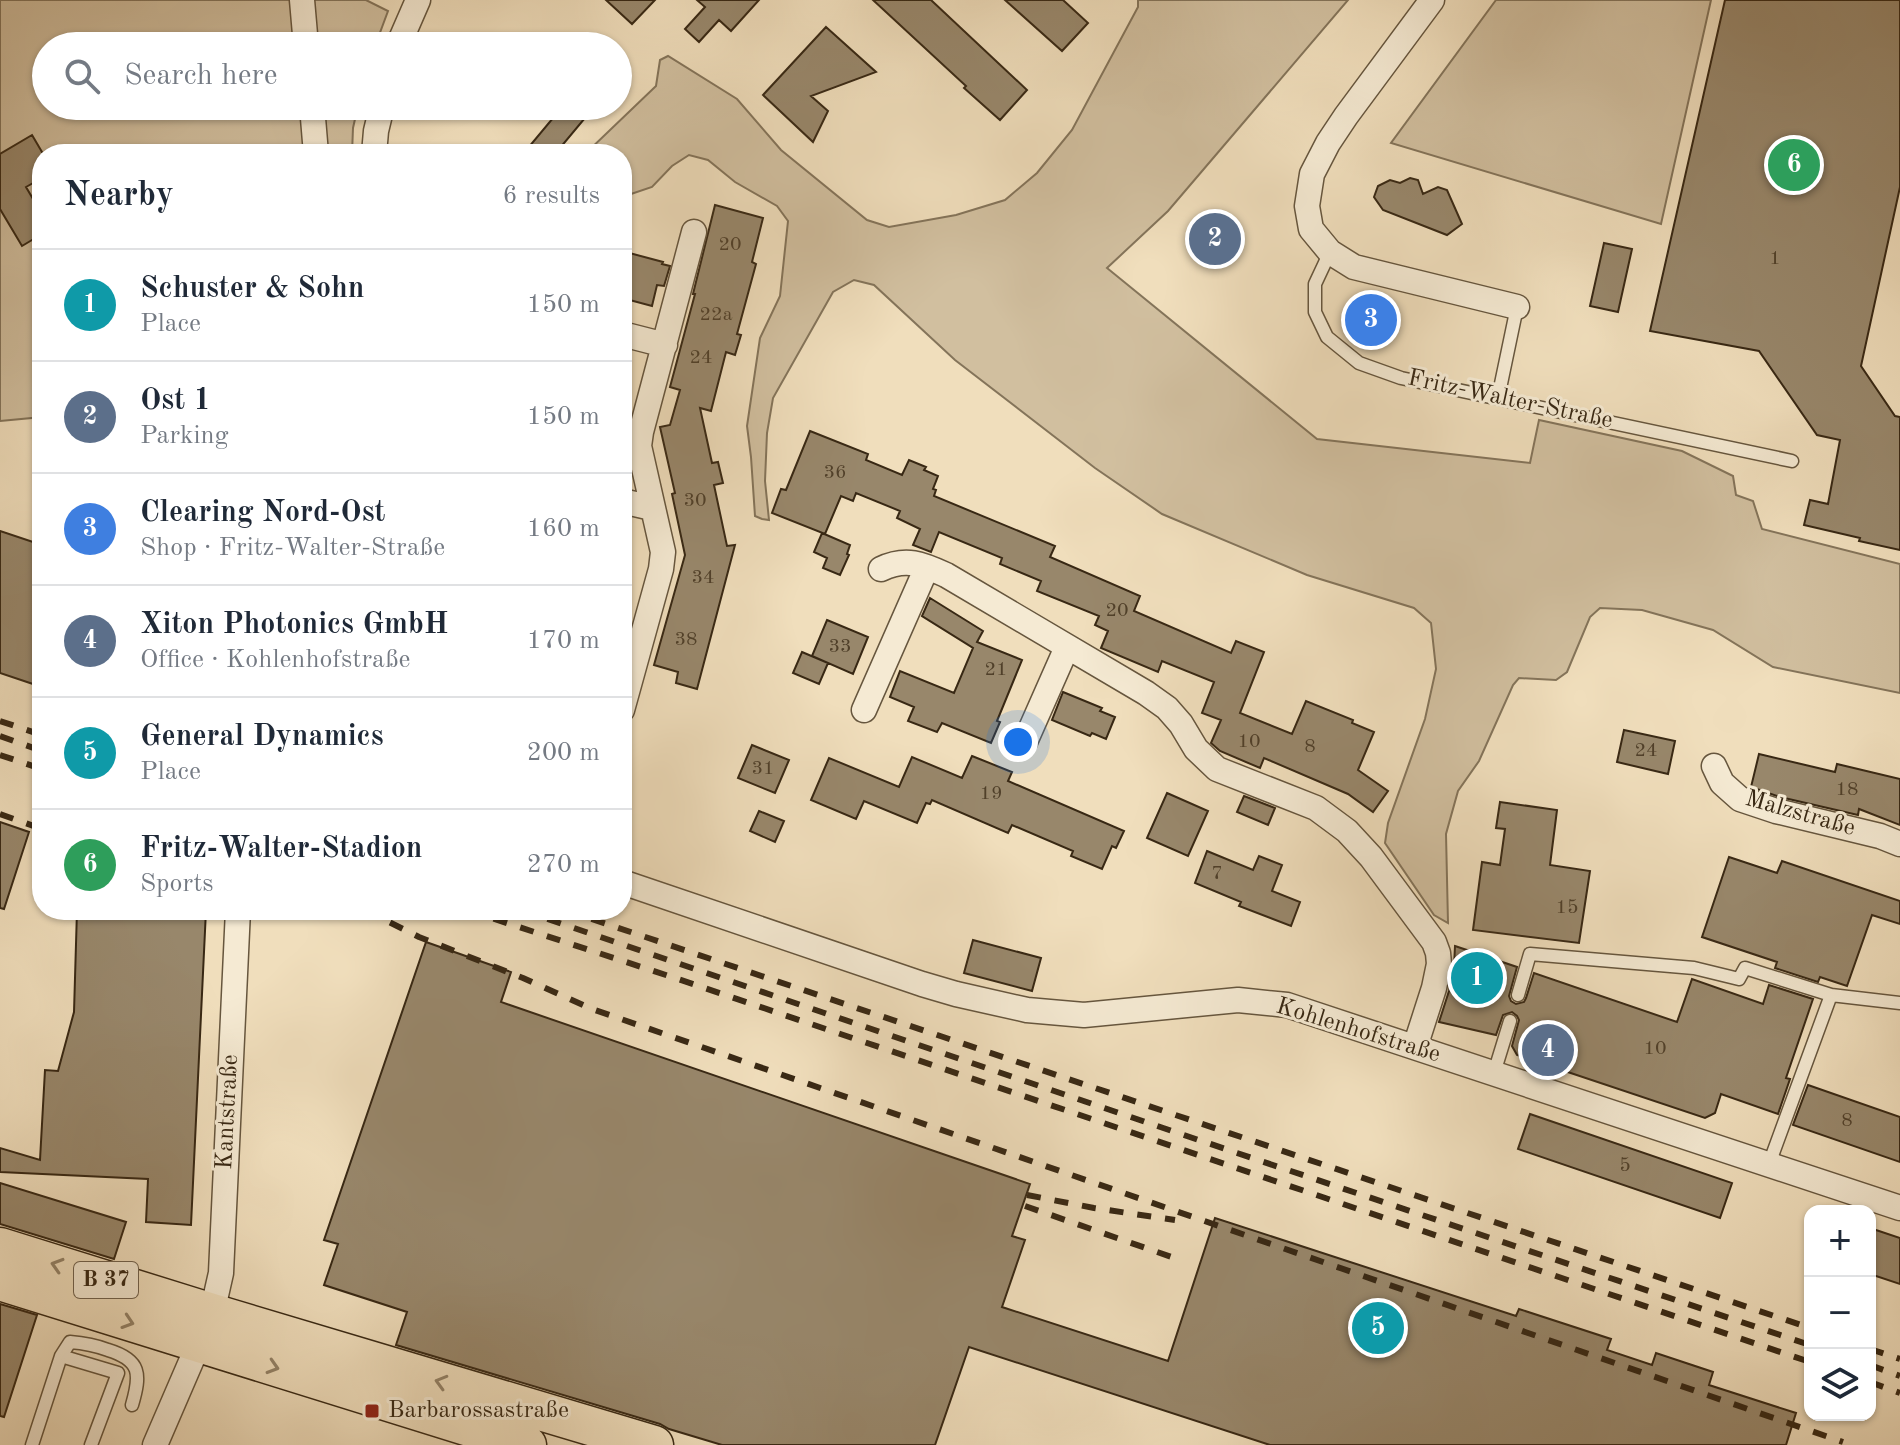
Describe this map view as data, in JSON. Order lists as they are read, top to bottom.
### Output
{
  "streets": {
    "main road": ["B 37"],
    "street": ["Malzstraße", "Kohlenhofstraße", "Kantstraße"],
    "lane": ["Fritz-Walter-Straße"]
  },
  "crossings": [
    ["Kantstraße", "B 37"]
  ],
  "places": {
    "transit": ["Barbarossastraße"]
  },
  "house_numbers": [
    "20",
    "1",
    "22a",
    "24",
    "36",
    "30",
    "34",
    "20",
    "38",
    "33",
    "21",
    "10",
    "8",
    "24",
    "31",
    "18",
    "19",
    "7",
    "15",
    "10",
    "8",
    "5"
  ],
  "page": {
    "search": "Search here",
    "pins": [
      "6",
      "2",
      "3",
      "1",
      "4",
      "5"
    ],
    "heading": ["Nearby", "6 results"],
    "list": [
      {
        "mark": "1",
        "name": "Schuster & Sohn",
        "note": "Place",
        "value": "150 m"
      },
      {
        "mark": "2",
        "name": "Ost 1",
        "note": "Parking",
        "value": "150 m"
      },
      {
        "mark": "3",
        "name": "Clearing Nord-Ost",
        "note": "Shop · Fritz-Walter-Straße",
        "value": "160 m"
      },
      {
        "mark": "4",
        "name": "Xiton Photonics GmbH",
        "note": "Office · Kohlenhofstraße",
        "value": "170 m"
      },
      {
        "mark": "5",
        "name": "General Dynamics",
        "note": "Place",
        "value": "200 m"
      },
      {
        "mark": "6",
        "name": "Fritz-Walter-Stadion",
        "note": "Sports",
        "value": "270 m"
      }
    ],
    "map_buttons": ["+", "−"]
  }
}
